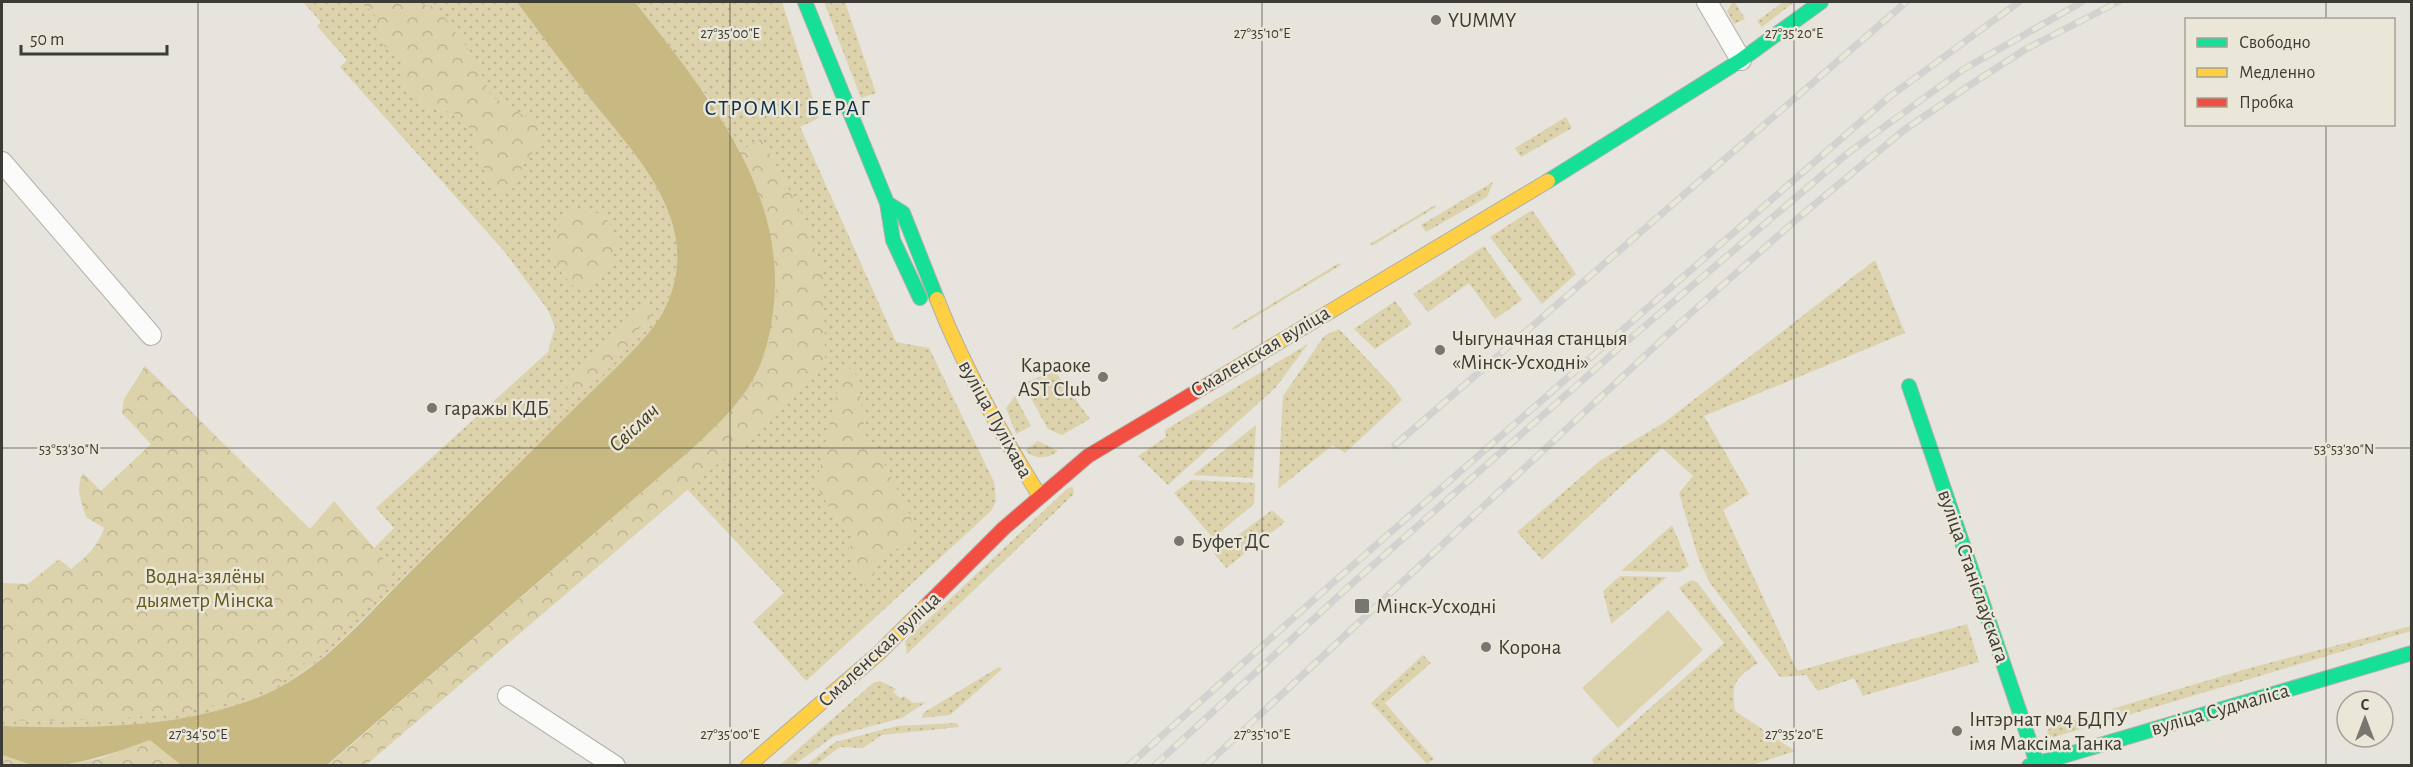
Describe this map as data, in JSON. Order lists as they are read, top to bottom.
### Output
{
  "streets": {
    "street": [
      "Смаленская вуліца",
      "вуліца Пуліхава",
      "вуліца Станіслаўскага",
      "вуліца Судмаліса"
    ]
  },
  "crossings": [
    ["Смаленская вуліца", "вуліца Пуліхава"],
    ["вуліца Станіслаўскага", "вуліца Судмаліса"]
  ],
  "districts": ["СТРОМКІ БЕРАГ"],
  "water": ["Свіслач"],
  "parks": ["Водна-зялёны дыяметр Мінска"],
  "places": {
    "other": [
      "YUMMY",
      "Чыгуначная станцыя «Мінск-Усходні»",
      "Караоке AST Club",
      "гаражы КДБ",
      "Буфет ДС",
      "Корона",
      "Інтэрнат №4 БДПУ імя Максіма Танка"
    ],
    "transit": ["Мінск-Усходні"]
  },
  "legend": ["Свободно", "Медленно", "Пробка"],
  "scale_bar": "50 m",
  "north": "top",
  "coordinates": [
    "27°35'00\"E",
    "27°35'10\"E",
    "27°35'20\"E",
    "53°53'30\"N",
    "27°34'50\"E"
  ]
}
